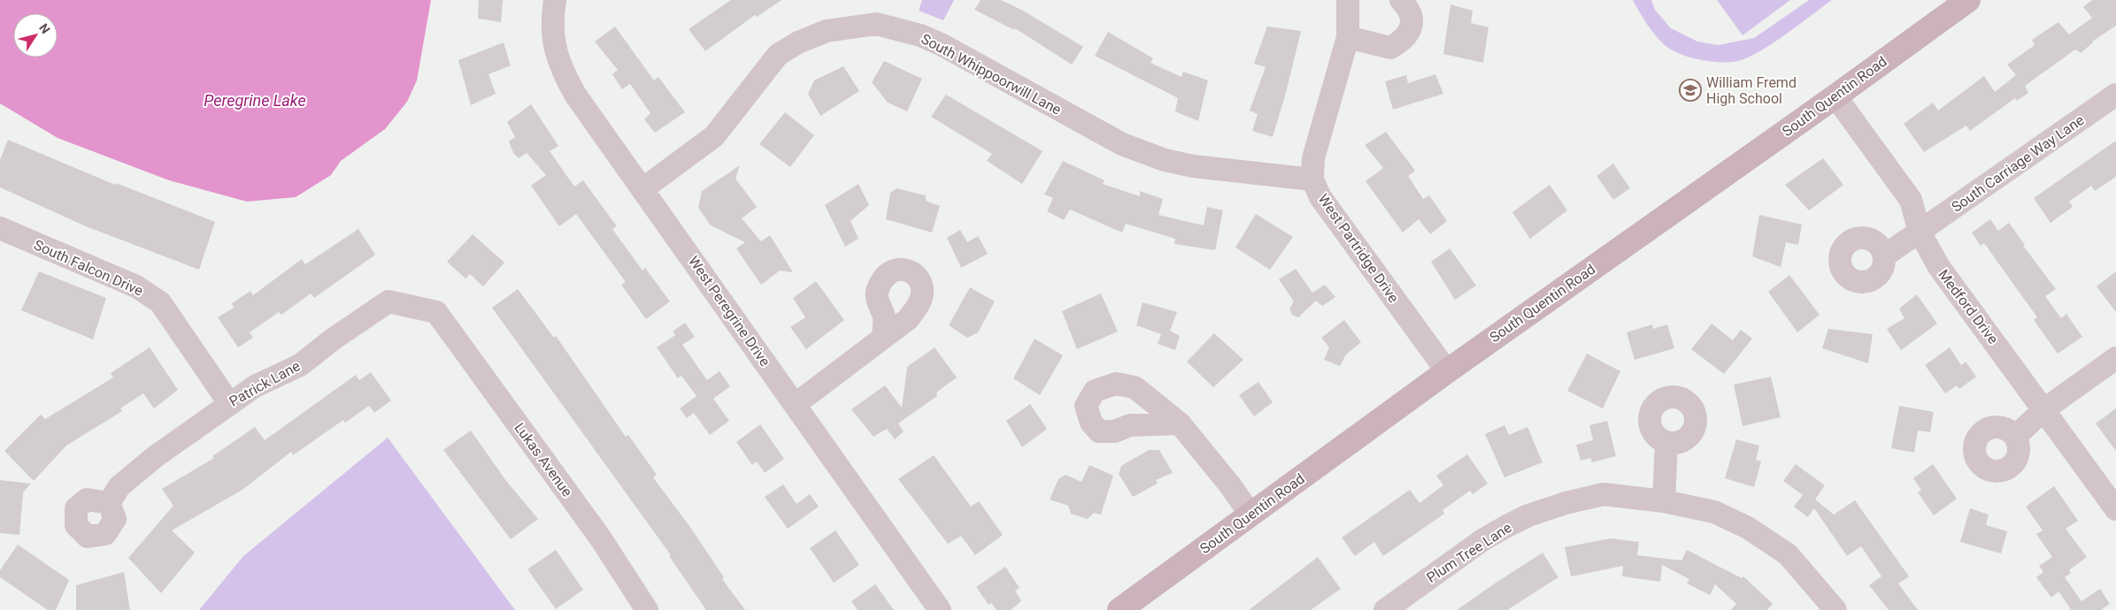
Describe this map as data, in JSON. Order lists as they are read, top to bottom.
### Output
{
  "streets": {
    "main road": ["South Quentin Road"],
    "street": [
      "South Whippoorwill Lane",
      "South Carriage Way Lane",
      "West Partridge Drive",
      "South Falcon Drive",
      "Medford Drive",
      "West Peregrine Drive",
      "Patrick Lane",
      "Lukas Avenue",
      "Plum Tree Lane"
    ]
  },
  "crossings": [
    ["South Whippoorwill Lane", "West Partridge Drive"],
    ["South Whippoorwill Lane", "West Peregrine Drive"],
    ["South Quentin Road", "West Partridge Drive"],
    ["South Quentin Road", "Medford Drive"],
    ["South Carriage Way Lane", "Medford Drive"],
    ["South Falcon Drive", "Patrick Lane"],
    ["Patrick Lane", "Lukas Avenue"]
  ],
  "water": ["Peregrine Lake"],
  "places": {
    "school or university": ["William Fremd High School"]
  },
  "north": "top right"
}
